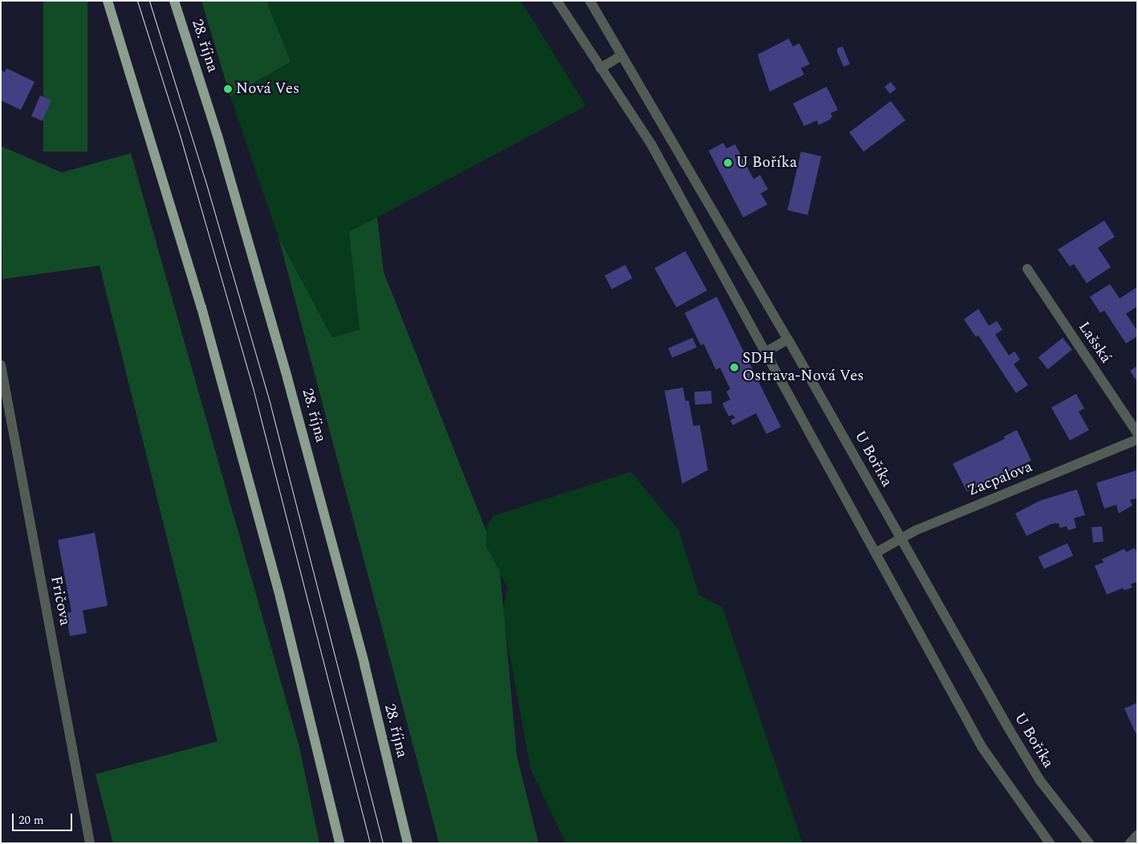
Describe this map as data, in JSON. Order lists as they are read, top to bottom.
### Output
{
  "streets": {
    "main road": ["28. října"],
    "street": [
      "Lašská",
      "U Boříka",
      "Zacpalova",
      "Fričova"
    ]
  },
  "crossings": [
    ["U Boříka", "Zacpalova"]
  ],
  "places": ["Nová Ves", "U Boříka", "SDH Ostrava-Nová Ves"],
  "scale_bar": "20 m"
}
